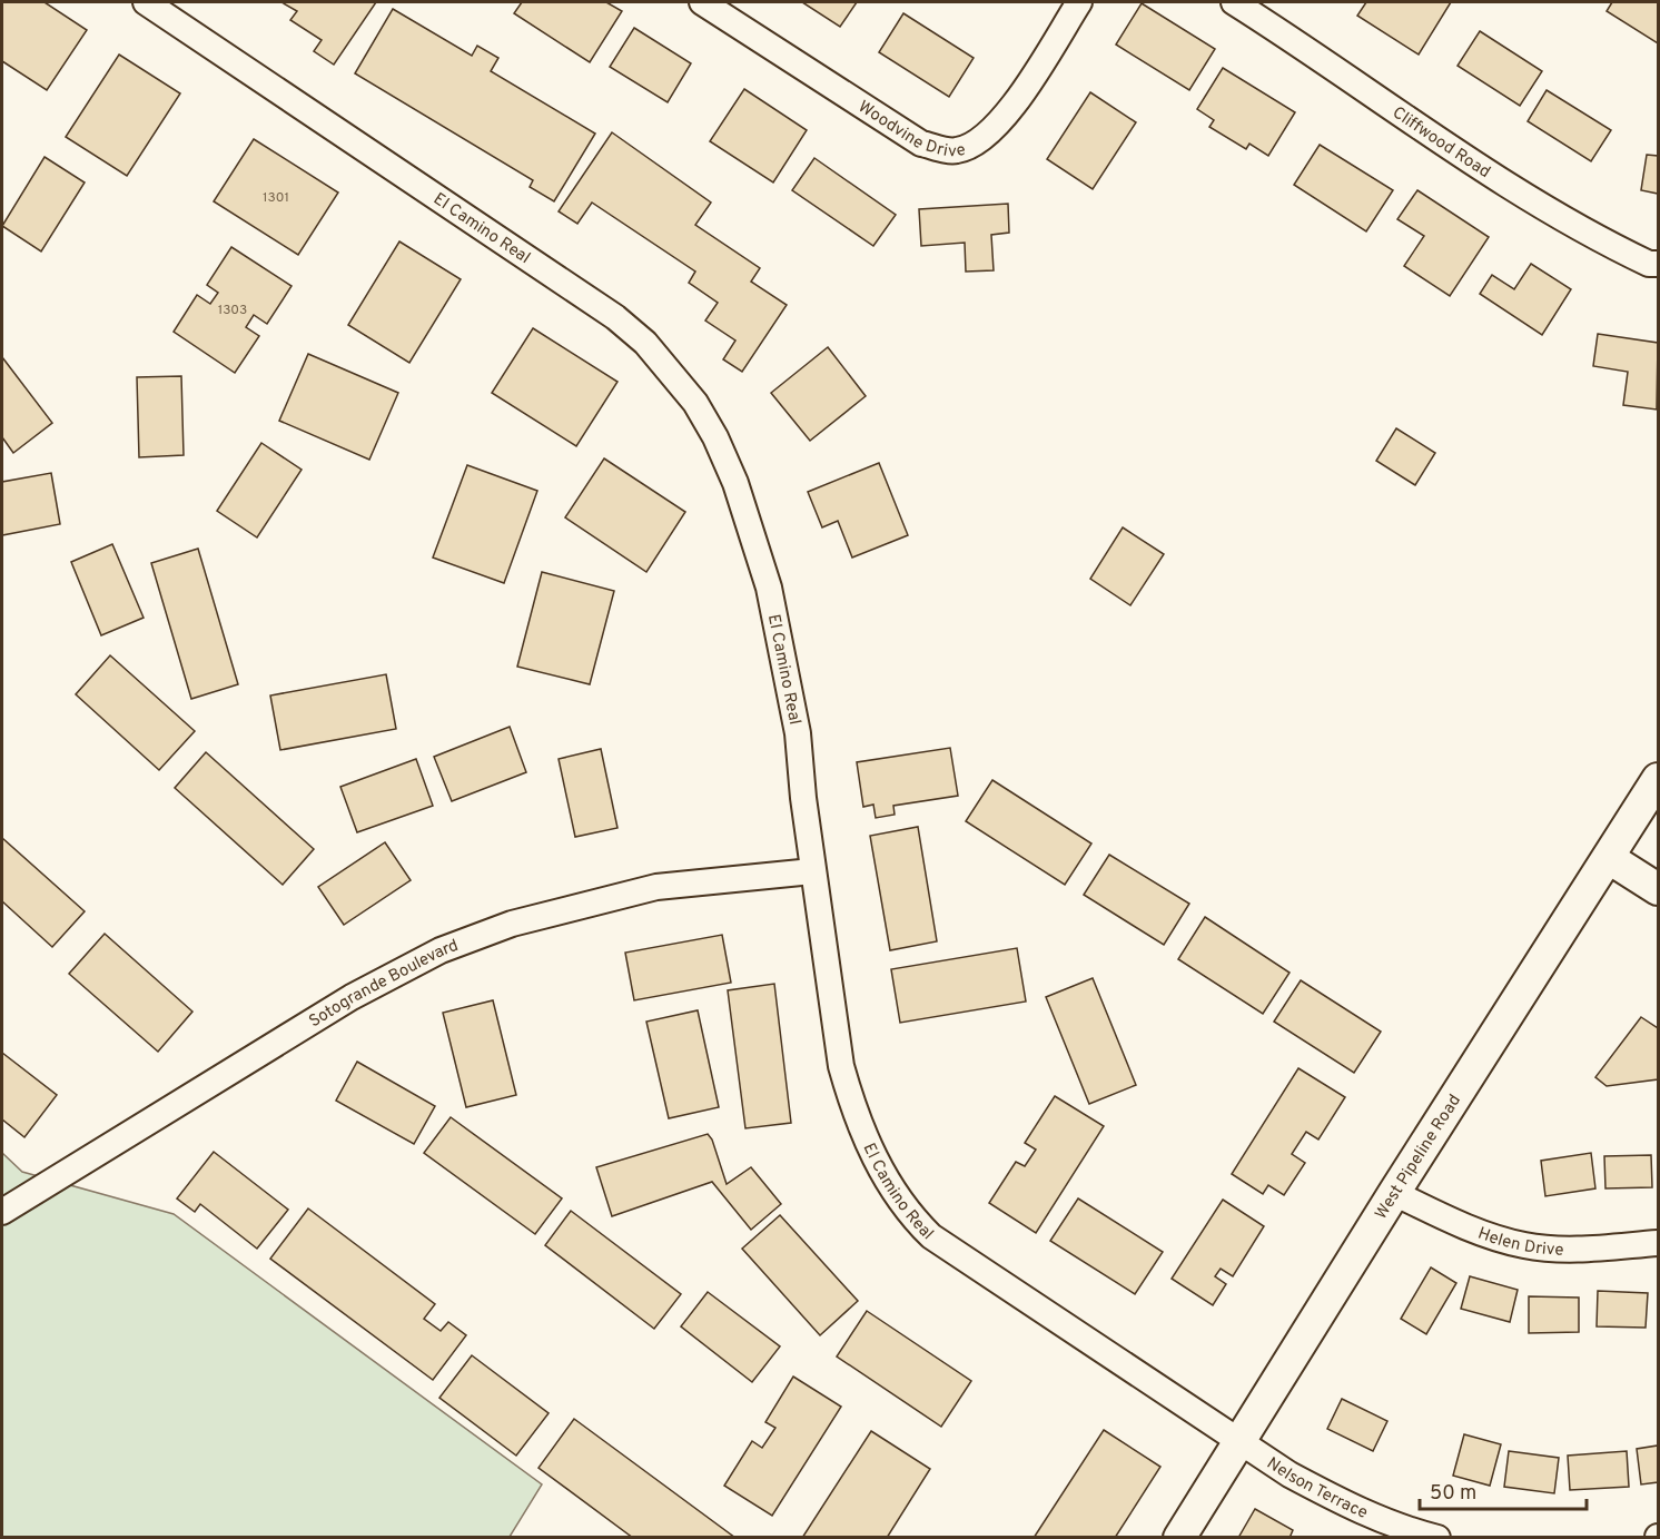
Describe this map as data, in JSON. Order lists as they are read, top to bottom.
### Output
{
  "streets": {
    "main road": ["West Pipeline Road"],
    "street": [
      "Woodvine Drive",
      "Cliffwood Road",
      "El Camino Real",
      "Sotogrande Boulevard",
      "Helen Drive",
      "Nelson Terrace"
    ]
  },
  "crossings": [
    ["El Camino Real", "Sotogrande Boulevard"],
    ["El Camino Real", "West Pipeline Road"],
    ["El Camino Real", "Nelson Terrace"],
    ["West Pipeline Road", "Helen Drive"],
    ["West Pipeline Road", "Nelson Terrace"]
  ],
  "house_numbers": ["1301", "1303"],
  "scale_bar": "50 m"
}
